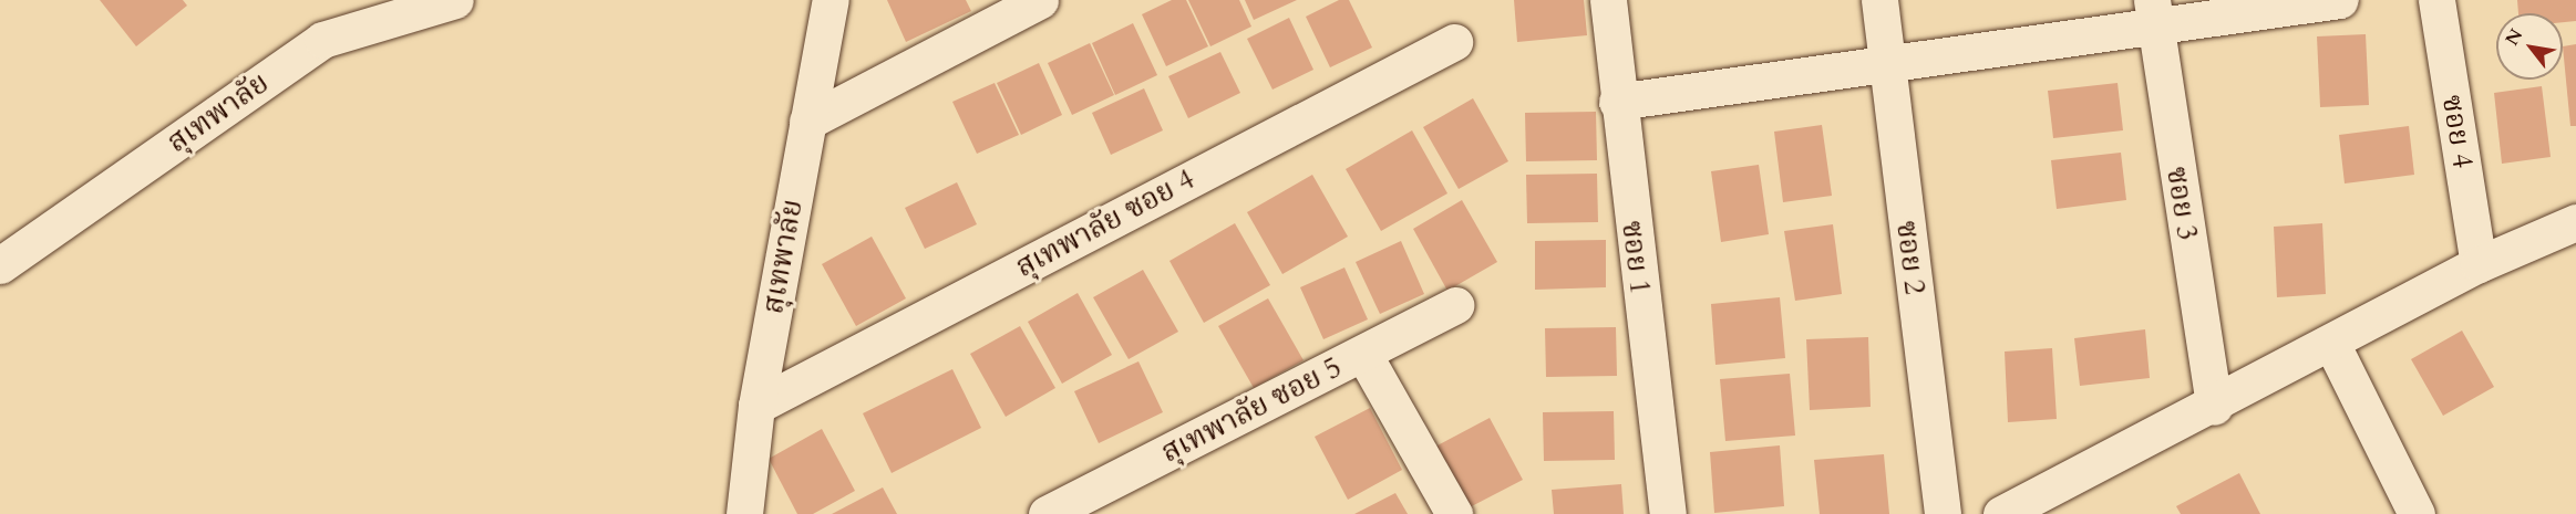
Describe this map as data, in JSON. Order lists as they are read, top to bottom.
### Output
{
  "streets": {
    "street": [
      "สุเทพาลัย",
      "ซอย 4",
      "ซอย 3",
      "สุเทพาลัย ซอย 4",
      "ซอย 1",
      "ซอย 2",
      "สุเทพาลัย ซอย 5"
    ]
  },
  "crossings": [
    ["สุเทพาลัย", "สุเทพาลัย ซอย 4"]
  ],
  "north": "top left"
}
